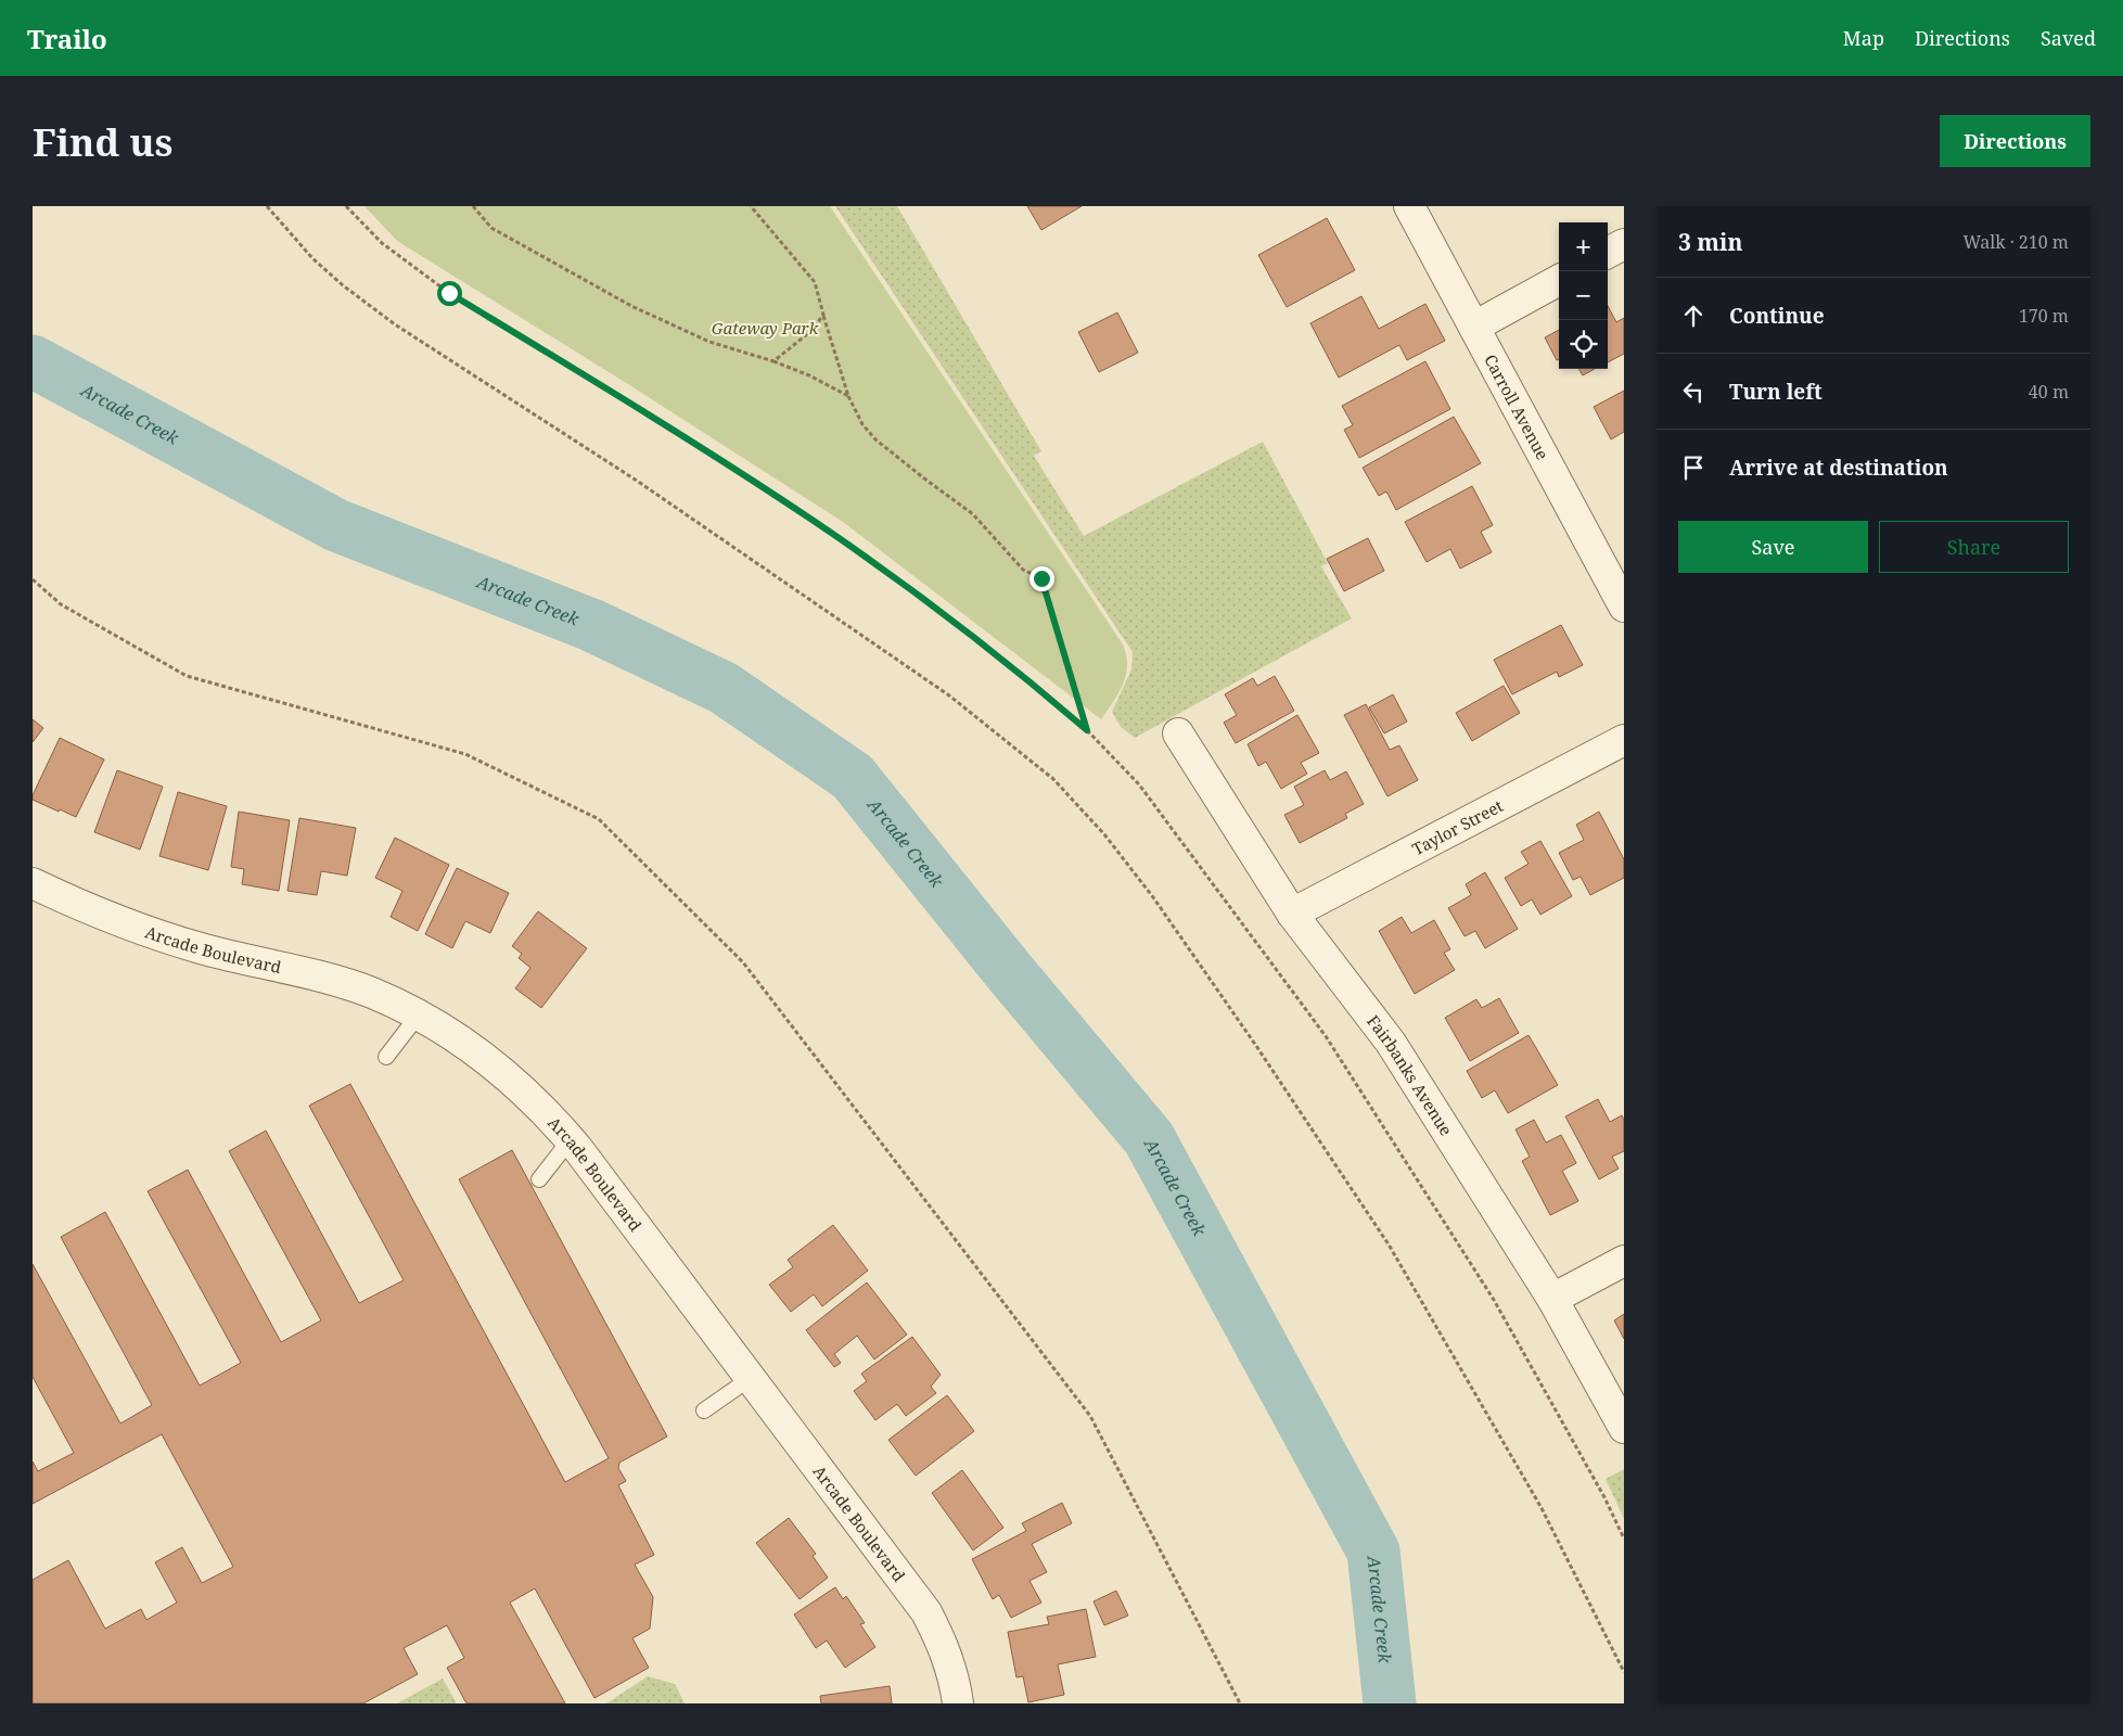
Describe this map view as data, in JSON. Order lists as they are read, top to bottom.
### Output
{
  "streets": {
    "street": [
      "Carroll Avenue",
      "Taylor Street",
      "Arcade Boulevard",
      "Fairbanks Avenue"
    ]
  },
  "crossings": [
    ["Taylor Street", "Fairbanks Avenue"]
  ],
  "water": ["Arcade Creek"],
  "parks": ["Gateway Park"],
  "page": {
    "header": "Trailo",
    "nav": ["Map", "Directions", "Saved"],
    "buttons": [
      "Directions",
      ["Save", "Share"]
    ],
    "title": "Find us",
    "heading": ["3 min", "Walk · 210 m"],
    "map_buttons": ["+", "−"],
    "list": [
      ["Continue", "170 m"],
      ["Turn left", "40 m"],
      "Arrive at destination"
    ]
  }
}
